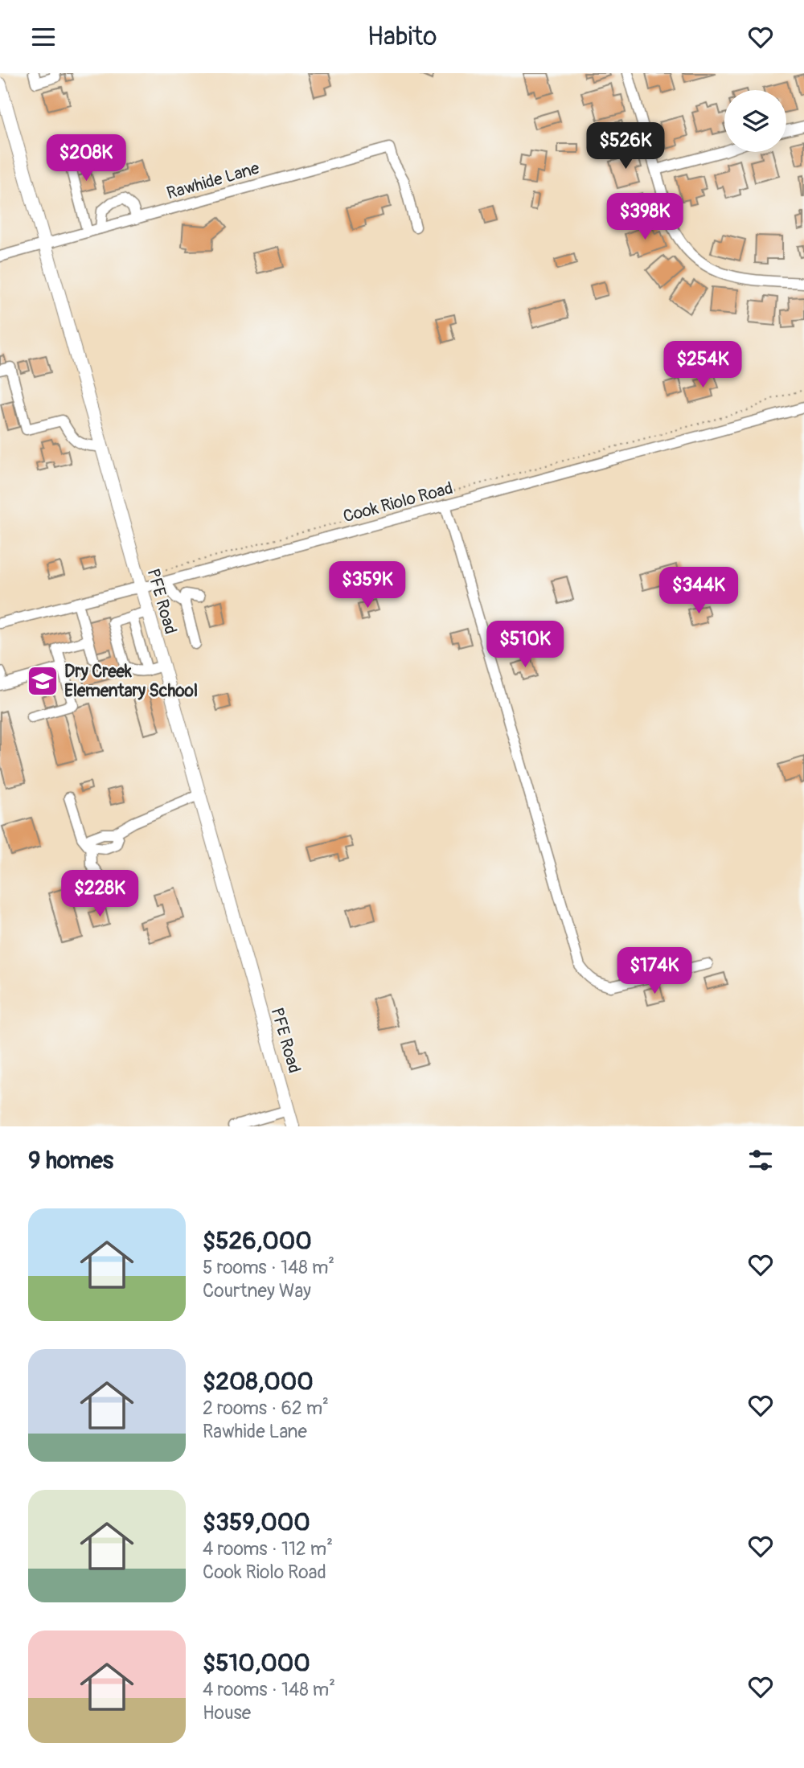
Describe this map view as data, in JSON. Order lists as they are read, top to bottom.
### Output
{
  "streets": {
    "main road": ["PFE Road"],
    "street": ["Rawhide Lane", "Cook Riolo Road"]
  },
  "crossings": [
    ["Rawhide Lane", "PFE Road"],
    ["Cook Riolo Road", "PFE Road"]
  ],
  "places": {
    "school or university": ["Dry Creek Elementary School"]
  },
  "page": {
    "header": "Habito",
    "price": [
      "$526K",
      "$208K",
      "$398K",
      "$254K",
      "$359K",
      "$344K",
      "$510K",
      "$228K",
      "$174K"
    ],
    "heading": "9 homes",
    "list": [
      {
        "name": "$526,000",
        "note": "5 rooms · 148 m² · Courtney Way"
      },
      {
        "name": "$208,000",
        "note": "2 rooms · 62 m² · Rawhide Lane"
      },
      {
        "name": "$359,000",
        "note": "4 rooms · 112 m² · Cook Riolo Road"
      },
      {
        "name": "$510,000",
        "note": "4 rooms · 148 m² · House"
      }
    ]
  }
}
